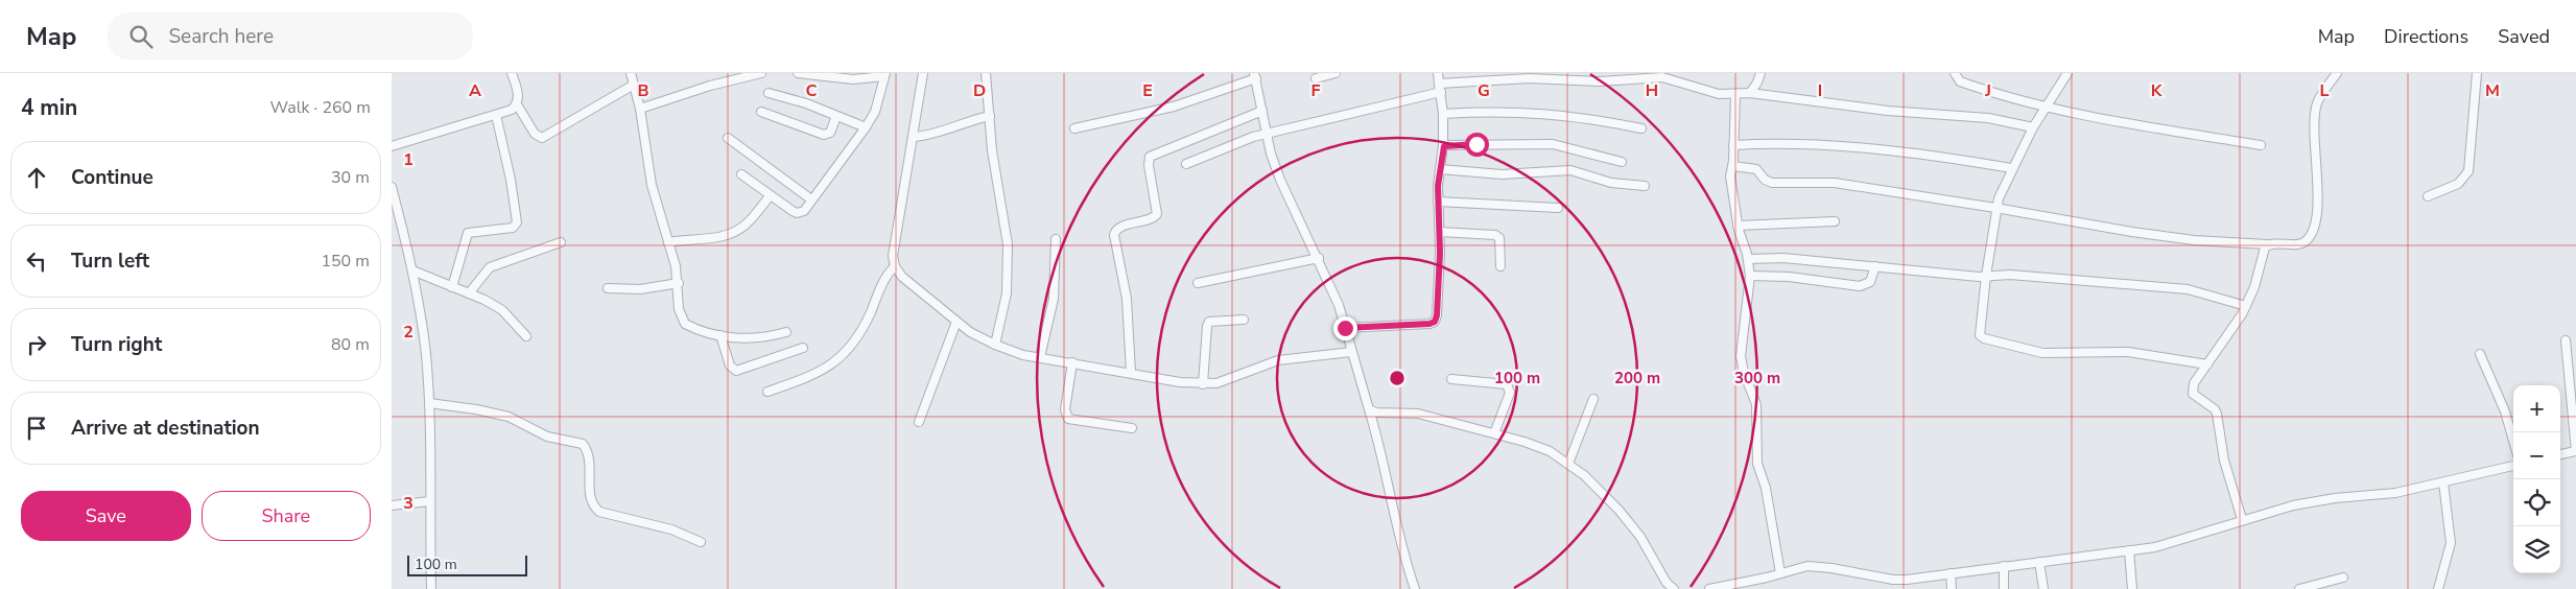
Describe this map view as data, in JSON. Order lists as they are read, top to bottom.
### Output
{
  "scale_bar": "100 m",
  "page": {
    "header": "Map",
    "search": "Search here",
    "nav": ["Map", "Directions", "Saved"],
    "heading": ["4 min", "Walk · 260 m"],
    "list": [
      ["Continue", "30 m"],
      ["Turn left", "150 m"],
      ["Turn right", "80 m"],
      "Arrive at destination"
    ],
    "map_buttons": ["+", "−"],
    "buttons": ["Save", "Share"],
    "scale": "100 m"
  },
  "grid": {
    "columns": [
      "A",
      "B",
      "C",
      "D",
      "E",
      "F",
      "G",
      "H",
      "I",
      "J",
      "K",
      "L",
      "M"
    ],
    "rows": ["1", "2", "3"]
  },
  "rings": ["100 m", "200 m", "300 m"]
}
